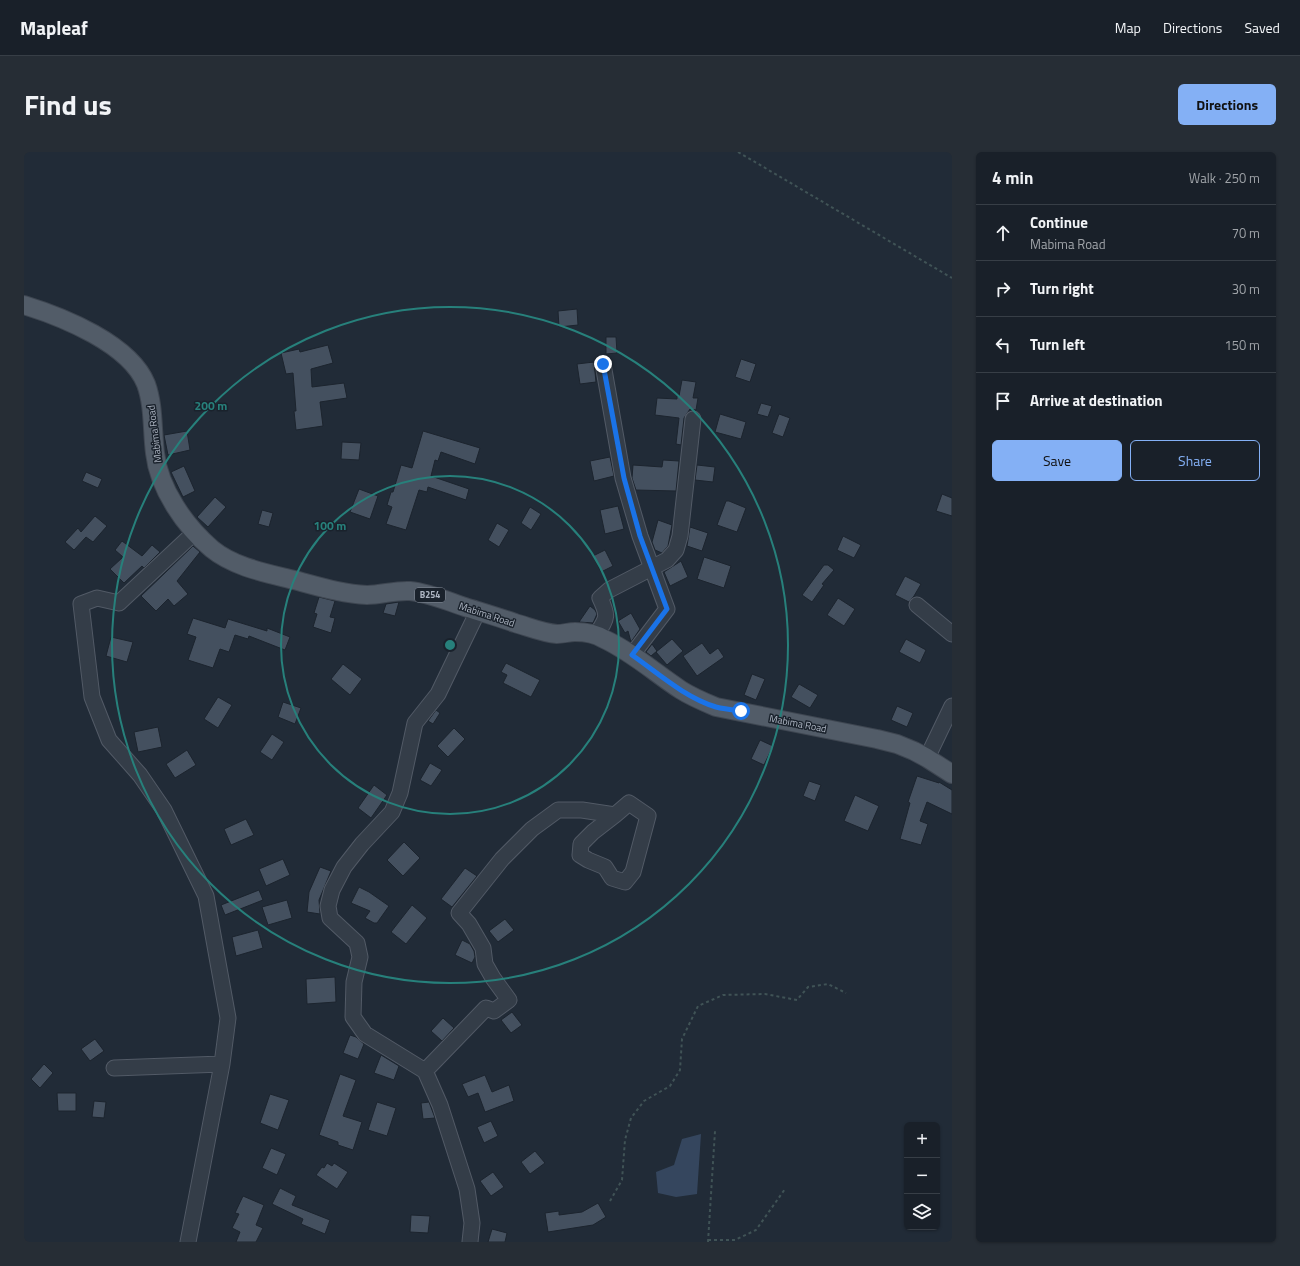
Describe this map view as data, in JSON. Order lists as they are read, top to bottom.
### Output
{
  "streets": {
    "main road": ["Mabima Road", "B254"]
  },
  "page": {
    "header": "Mapleaf",
    "nav": ["Map", "Directions", "Saved"],
    "title": "Find us",
    "buttons": [
      "Directions",
      ["Save", "Share"]
    ],
    "heading": ["4 min", "Walk · 250 m"],
    "list": [
      ["Continue", "Mabima Road", "70 m"],
      ["Turn right", "30 m"],
      ["Turn left", "150 m"],
      "Arrive at destination"
    ],
    "map_buttons": ["+", "−"]
  },
  "rings": ["200 m", "100 m"]
}
